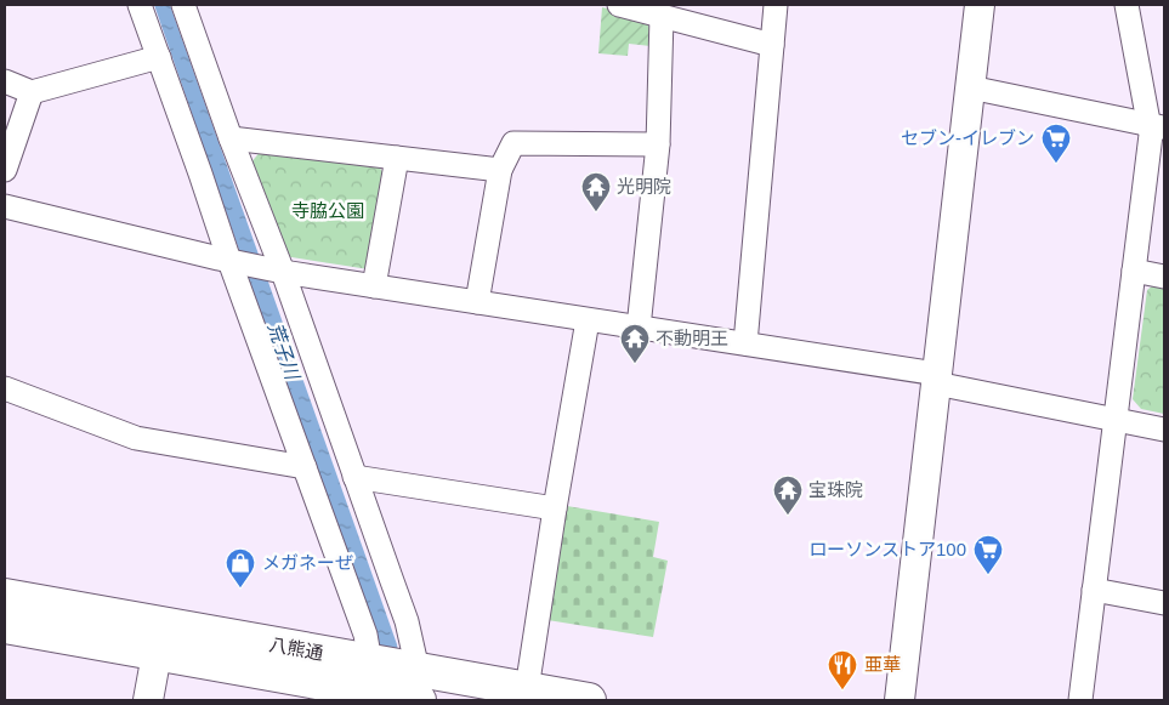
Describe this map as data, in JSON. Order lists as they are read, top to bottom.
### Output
{
  "streets": {
    "main road": ["八熊通"]
  },
  "water": ["荒子川"],
  "parks": ["寺脇公園"],
  "places": {
    "supermarket": ["セブン-イレブン", "ローソンストア100"],
    "temple": ["光明院", "不動明王", "宝珠院"],
    "shop": ["メガネーぜ"],
    "restaurant": ["亜華"]
  }
}
